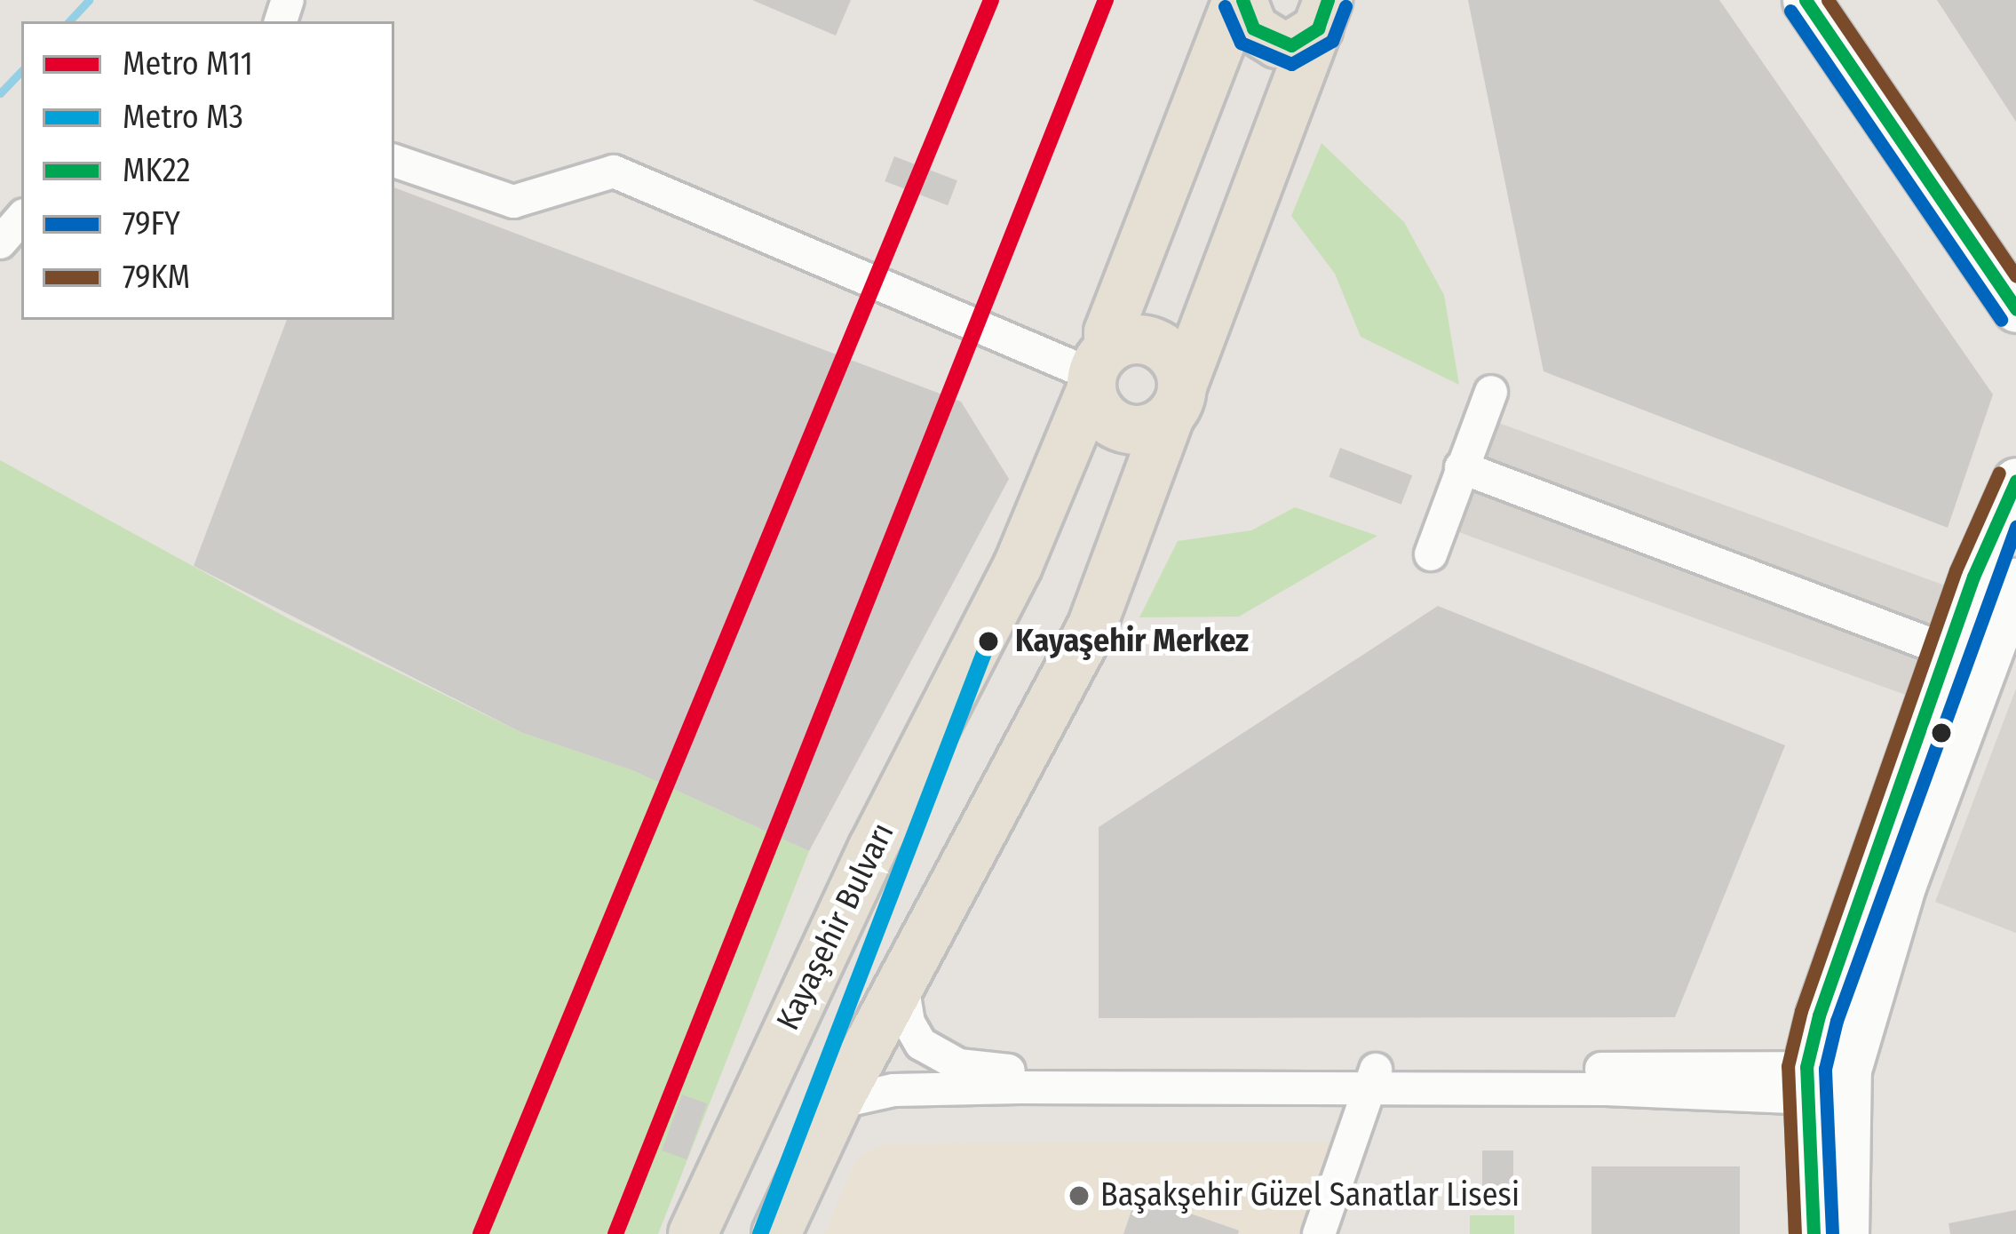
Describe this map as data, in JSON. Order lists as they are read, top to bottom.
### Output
{
  "streets": {
    "main road": ["Kayaşehir Bulvarı"]
  },
  "places": ["Kayaşehir Merkez", "Başakşehir Güzel Sanatlar Lisesi"],
  "lines": [
    "metro line M11",
    "transit line MK22",
    "transit line 79KM",
    "transit line 79FY",
    "metro line M3"
  ],
  "legend": [
    "Metro M11",
    "Metro M3",
    "MK22",
    "79FY",
    "79KM"
  ]
}
